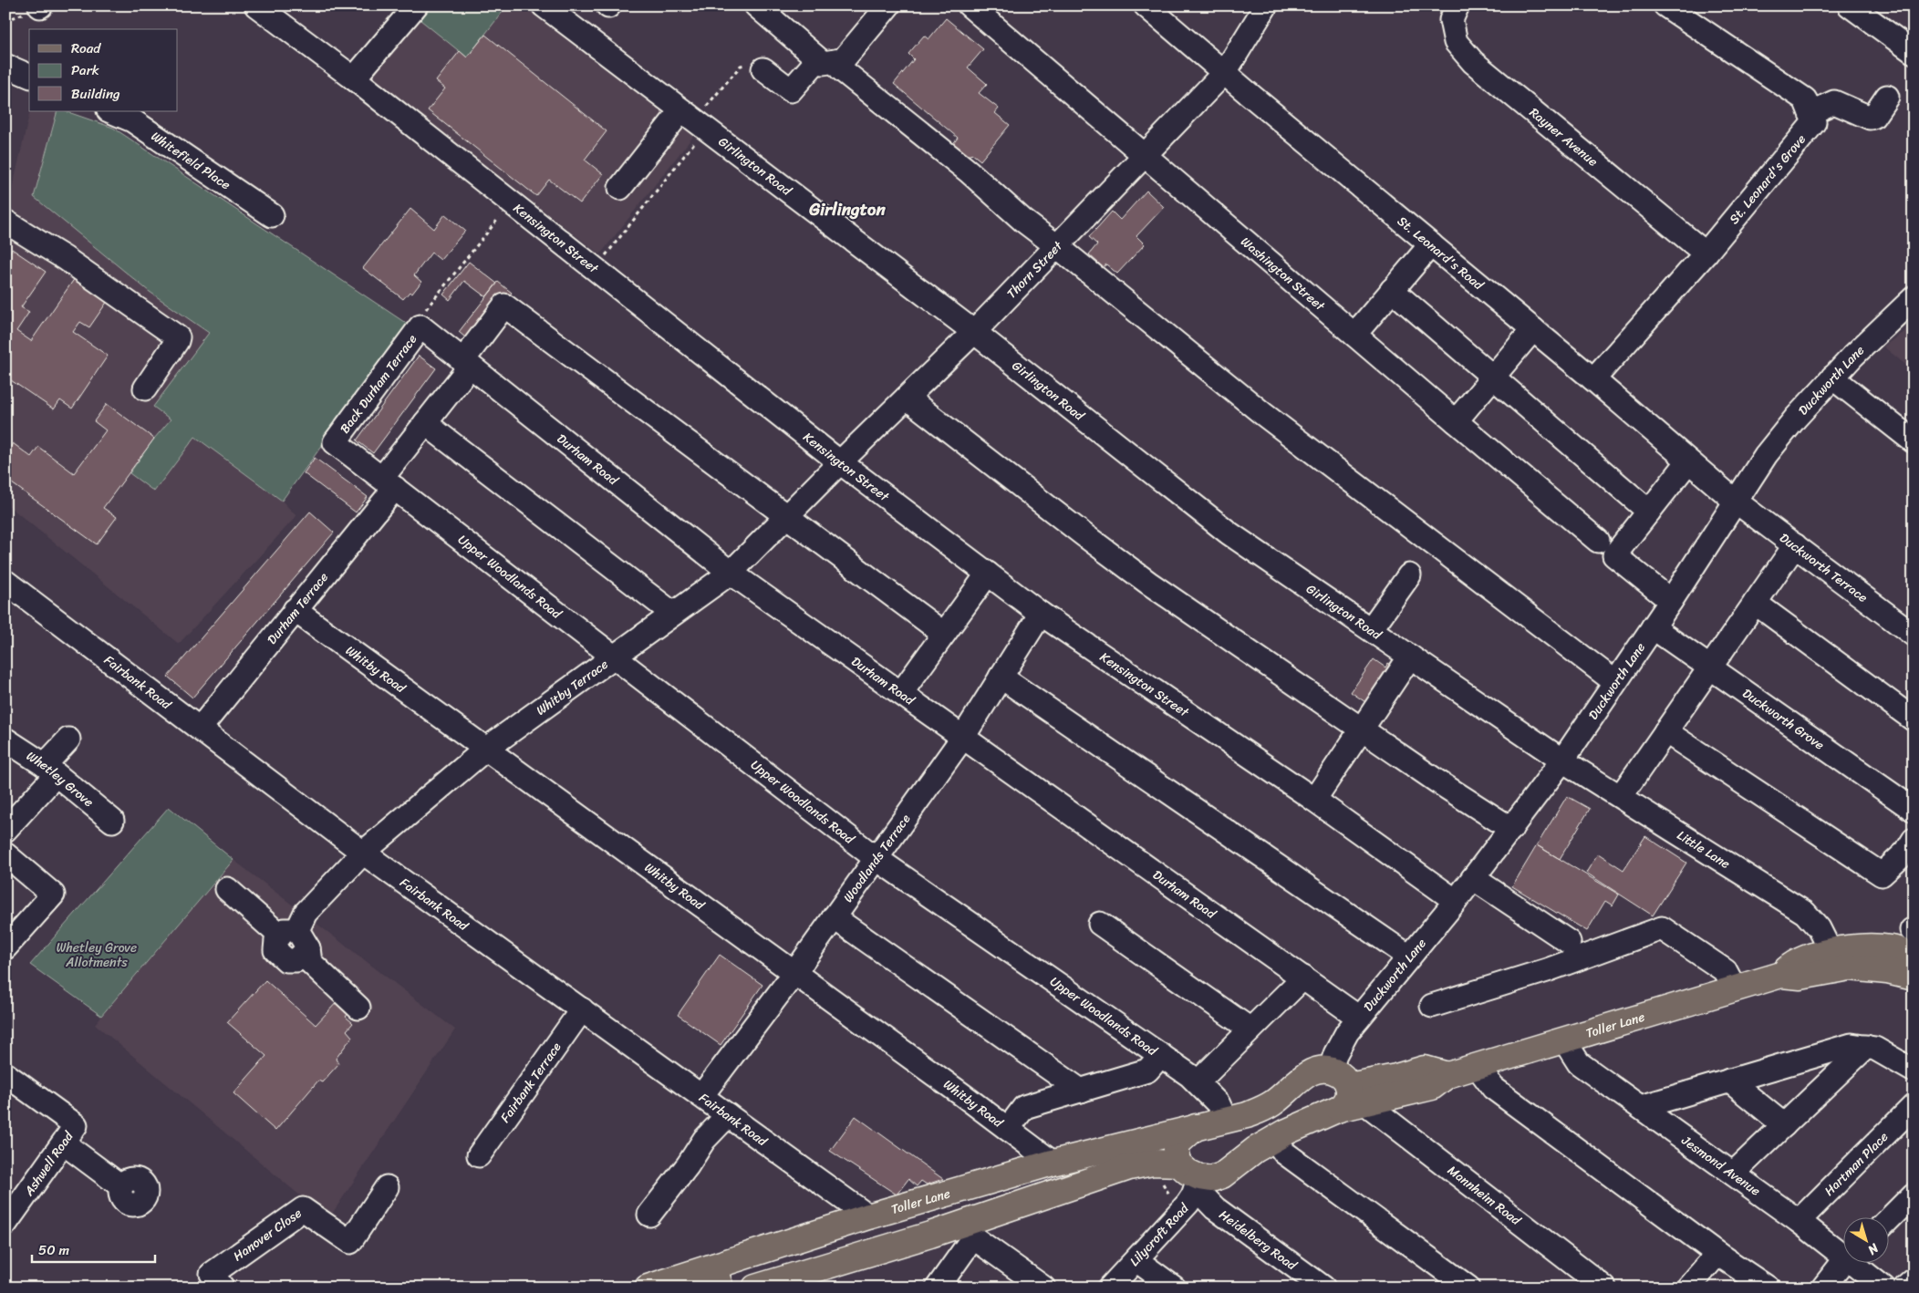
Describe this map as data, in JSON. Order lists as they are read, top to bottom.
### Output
{
  "streets": {
    "main road": ["Toller Lane"],
    "street": [
      "Rayner Avenue",
      "Whitefield Place",
      "Girlington Road",
      "St. Leonard's Grove",
      "Kensington Street",
      "St. Leonard's Road",
      "Thorn Street",
      "Washington Street",
      "Duckworth Lane",
      "Back Durham Terrace",
      "Durham Road",
      "Duckworth Terrace",
      "Upper Woodlands Road",
      "Durham Terrace",
      "Whitby Road",
      "Fairbank Road",
      "Whitby Terrace",
      "Duckworth Grove",
      "Whetley Grove",
      "Little Lane",
      "Woodlands Terrace",
      "Fairbank Terrace",
      "Ashwell Road",
      "Hartman Place",
      "Jesmond Avenue",
      "Mannheim Road",
      "Lilycroft Road",
      "Hanover Close",
      "Heidelberg Road"
    ]
  },
  "crossings": [
    ["Rayner Avenue", "St. Leonard's Grove"],
    ["Girlington Road", "Thorn Street"],
    ["Girlington Road", "Duckworth Lane"],
    ["Girlington Road", "Little Lane"],
    ["St. Leonard's Grove", "St. Leonard's Road"],
    ["Kensington Street", "Thorn Street"],
    ["Kensington Street", "Duckworth Lane"],
    ["Kensington Street", "Whitby Terrace"],
    ["Kensington Street", "Woodlands Terrace"],
    ["St. Leonard's Road", "Thorn Street"],
    ["St. Leonard's Road", "Duckworth Lane"],
    ["St. Leonard's Road", "Duckworth Terrace"],
    ["Thorn Street", "Washington Street"],
    ["Thorn Street", "Whitby Terrace"],
    ["Duckworth Lane", "Durham Road"],
    ["Duckworth Lane", "Duckworth Terrace"],
    ["Duckworth Lane", "Duckworth Grove"],
    ["Duckworth Lane", "Little Lane"],
    ["Duckworth Lane", "Toller Lane"],
    ["Back Durham Terrace", "Durham Road"],
    ["Back Durham Terrace", "Upper Woodlands Road"],
    ["Durham Road", "Durham Terrace"],
    ["Durham Road", "Whitby Terrace"],
    ["Durham Road", "Woodlands Terrace"],
    ["Upper Woodlands Road", "Durham Terrace"],
    ["Upper Woodlands Road", "Whitby Terrace"],
    ["Upper Woodlands Road", "Woodlands Terrace"],
    ["Upper Woodlands Road", "Toller Lane"],
    ["Durham Terrace", "Whitby Road"],
    ["Durham Terrace", "Fairbank Road"],
    ["Durham Terrace", "Whitby Terrace"],
    ["Whitby Road", "Whitby Terrace"],
    ["Whitby Road", "Woodlands Terrace"],
    ["Whitby Road", "Toller Lane"],
    ["Fairbank Road", "Whitby Terrace"],
    ["Fairbank Road", "Woodlands Terrace"],
    ["Fairbank Road", "Toller Lane"],
    ["Fairbank Road", "Fairbank Terrace"],
    ["Little Lane", "Toller Lane"],
    ["Toller Lane", "Jesmond Avenue"],
    ["Toller Lane", "Mannheim Road"],
    ["Hartman Place", "Jesmond Avenue"],
    ["Lilycroft Road", "Heidelberg Road"]
  ],
  "districts": ["Girlington"],
  "parks": ["Whetley Grove Allotments"],
  "legend": ["Road", "Park", "Building"],
  "scale_bar": "50 m",
  "north": "bottom right"
}
